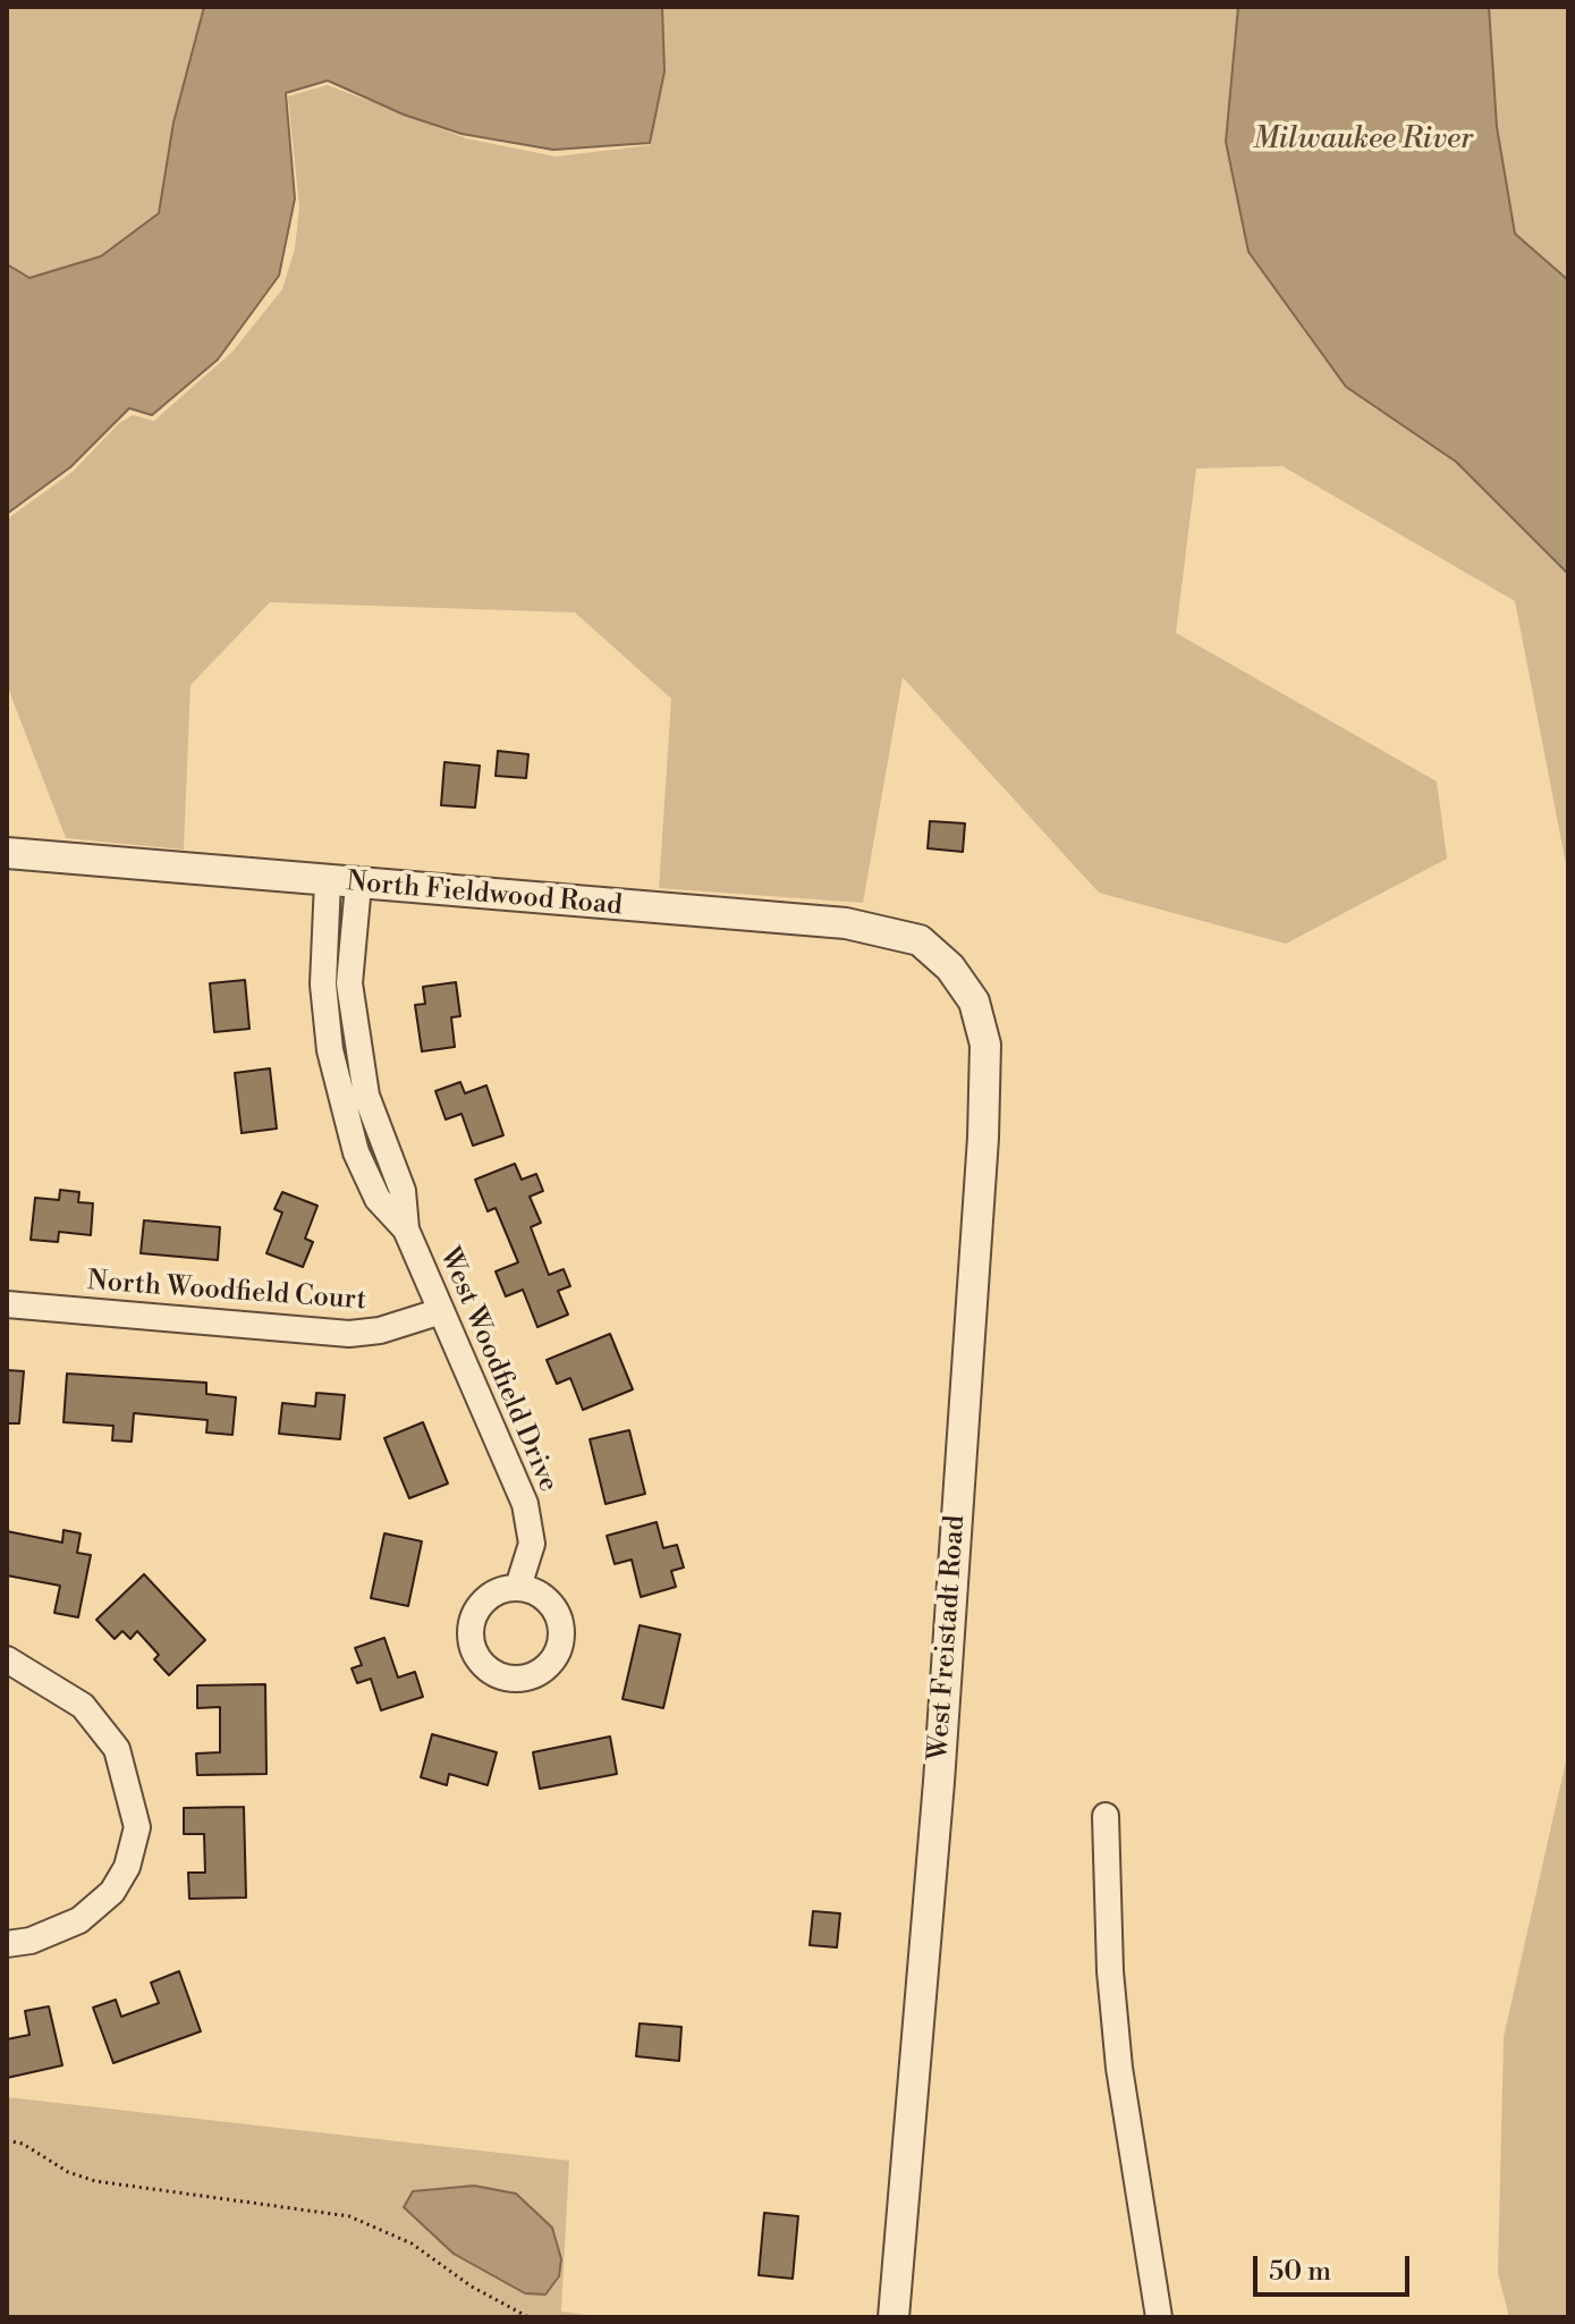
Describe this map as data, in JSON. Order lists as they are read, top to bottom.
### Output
{
  "streets": {
    "street": [
      "North Fieldwood Road",
      "North Woodfield Court",
      "West Woodfield Drive",
      "West Freistadt Road"
    ]
  },
  "crossings": [
    ["North Fieldwood Road", "West Woodfield Drive"],
    ["North Fieldwood Road", "West Freistadt Road"],
    ["North Woodfield Court", "West Woodfield Drive"]
  ],
  "water": ["Milwaukee River"],
  "scale_bar": "50 m"
}
